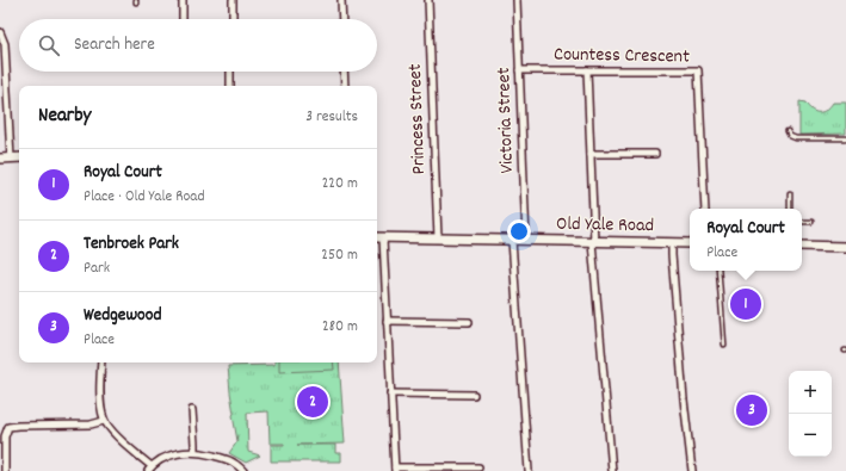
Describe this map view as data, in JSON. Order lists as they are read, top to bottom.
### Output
{
  "streets": {
    "street": [
      "Countess Crescent",
      "Princess Street",
      "Victoria Street",
      "Old Yale Road"
    ]
  },
  "crossings": [
    ["Countess Crescent", "Victoria Street"],
    ["Princess Street", "Old Yale Road"],
    ["Victoria Street", "Old Yale Road"]
  ],
  "page": {
    "search": "Search here",
    "heading": ["Nearby", "3 results"],
    "list": [
      {
        "mark": "1",
        "name": "Royal Court",
        "note": "Place · Old Yale Road",
        "value": "220 m"
      },
      {
        "mark": "2",
        "name": "Tenbroek Park",
        "note": "Park",
        "value": "250 m"
      },
      {
        "mark": "3",
        "name": "Wedgewood",
        "note": "Place",
        "value": "280 m"
      }
    ],
    "popup": ["Royal Court", "Place"],
    "pins": ["1", "2", "3"],
    "map_buttons": ["+", "−"]
  }
}
